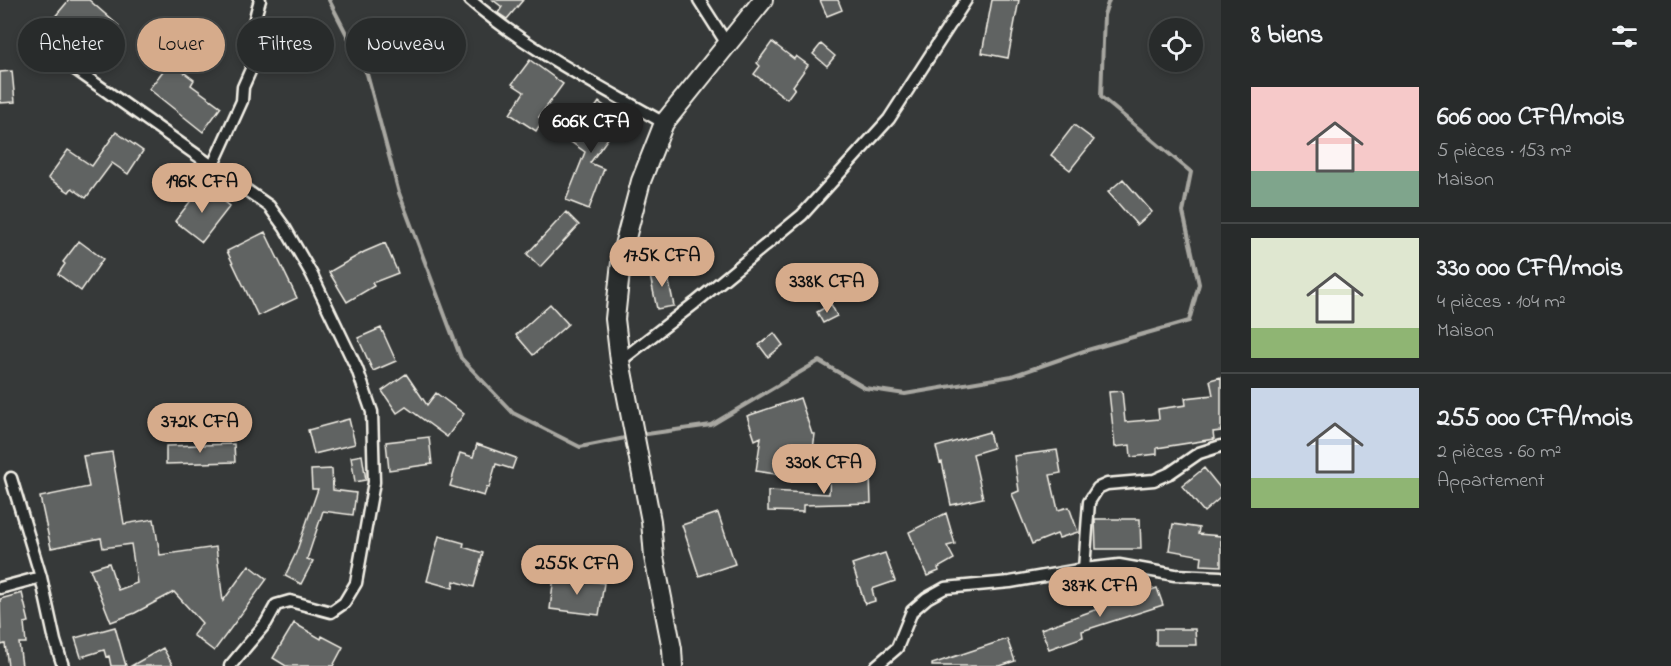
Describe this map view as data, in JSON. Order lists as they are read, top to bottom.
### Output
{
  "page": {
    "heading": "8 biens",
    "chip": [
      "Acheter",
      "Louer",
      "Filtres",
      "Nouveau"
    ],
    "list": [
      {
        "name": "606 000 CFA/mois",
        "note": "5 pièces · 153 m² · Maison"
      },
      {
        "name": "330 000 CFA/mois",
        "note": "4 pièces · 104 m² · Maison"
      },
      {
        "name": "255 000 CFA/mois",
        "note": "2 pièces · 60 m² · Appartement"
      }
    ],
    "price": [
      "606K CFA",
      "196K CFA",
      "175K CFA",
      "338K CFA",
      "372K CFA",
      "330K CFA",
      "255K CFA",
      "387K CFA"
    ]
  }
}
